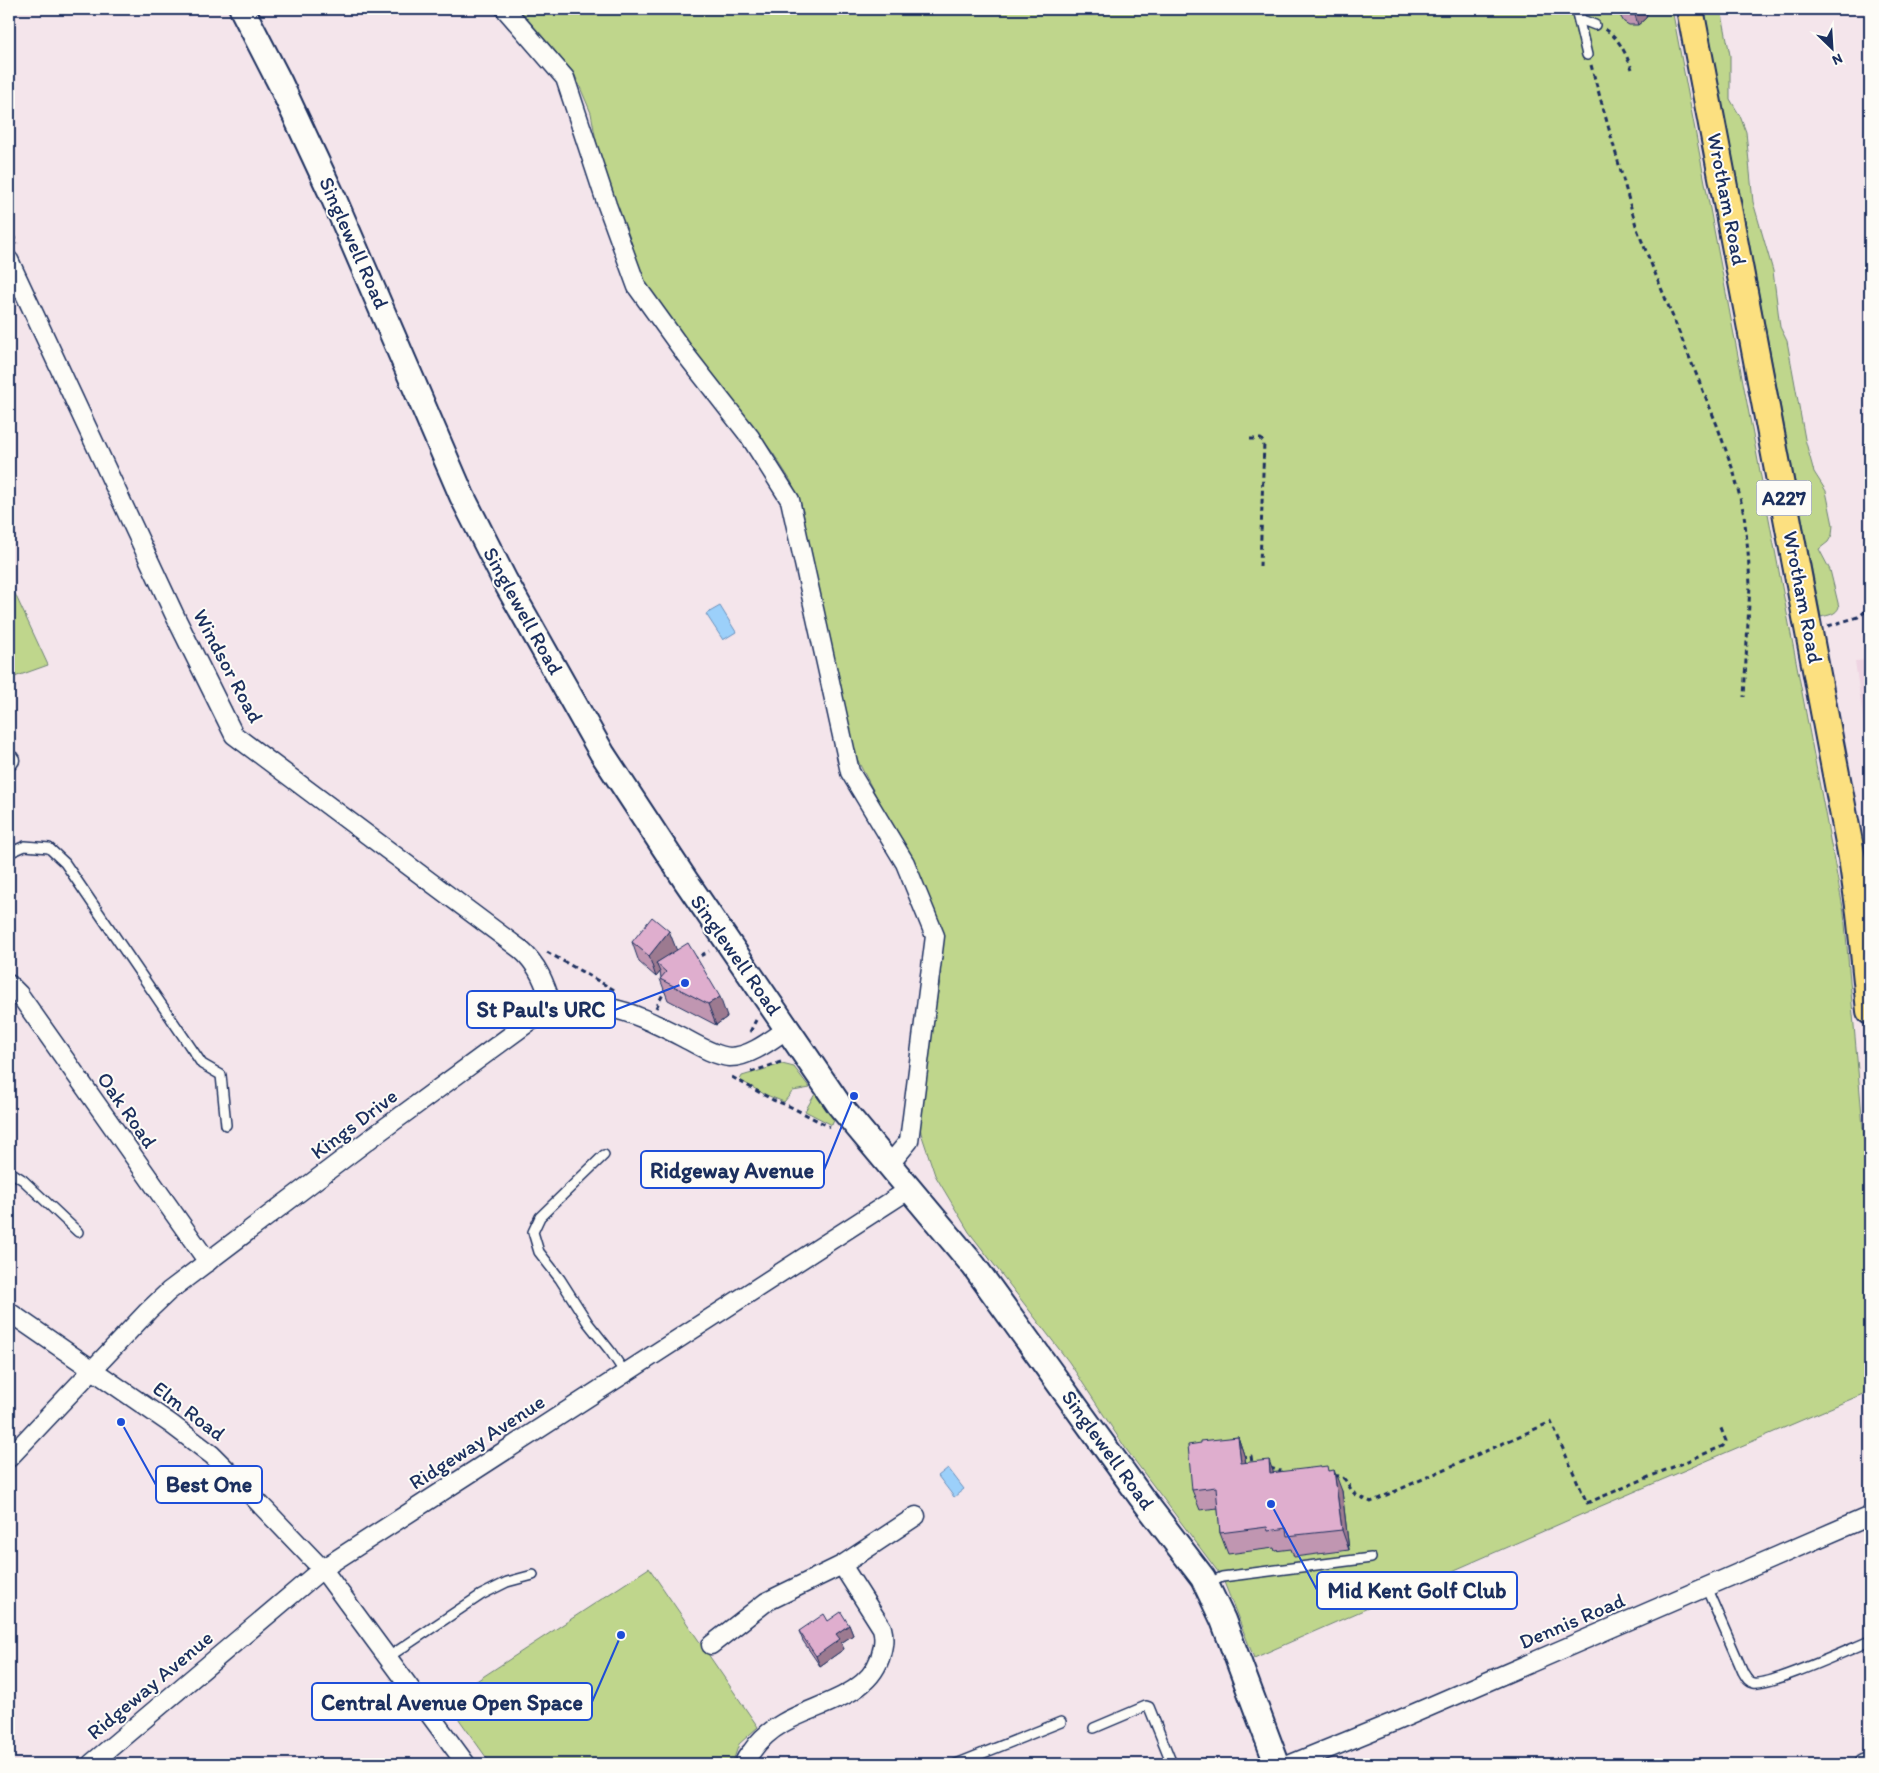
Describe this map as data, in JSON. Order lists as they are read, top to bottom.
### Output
{
  "streets": {
    "main road": ["Wrotham Road", "A227"],
    "street": [
      "Singlewell Road",
      "Windsor Road",
      "Oak Road",
      "Kings Drive",
      "Elm Road",
      "Ridgeway Avenue",
      "Dennis Road"
    ]
  },
  "crossings": [
    ["Singlewell Road", "Kings Drive"],
    ["Singlewell Road", "Ridgeway Avenue"],
    ["Windsor Road", "Kings Drive"],
    ["Oak Road", "Kings Drive"],
    ["Kings Drive", "Elm Road"],
    ["Elm Road", "Ridgeway Avenue"]
  ],
  "places": [
    "St Paul's URC",
    "Ridgeway Avenue",
    "Best One",
    "Mid Kent Golf Club",
    "Central Avenue Open Space"
  ],
  "north": "bottom right"
}
